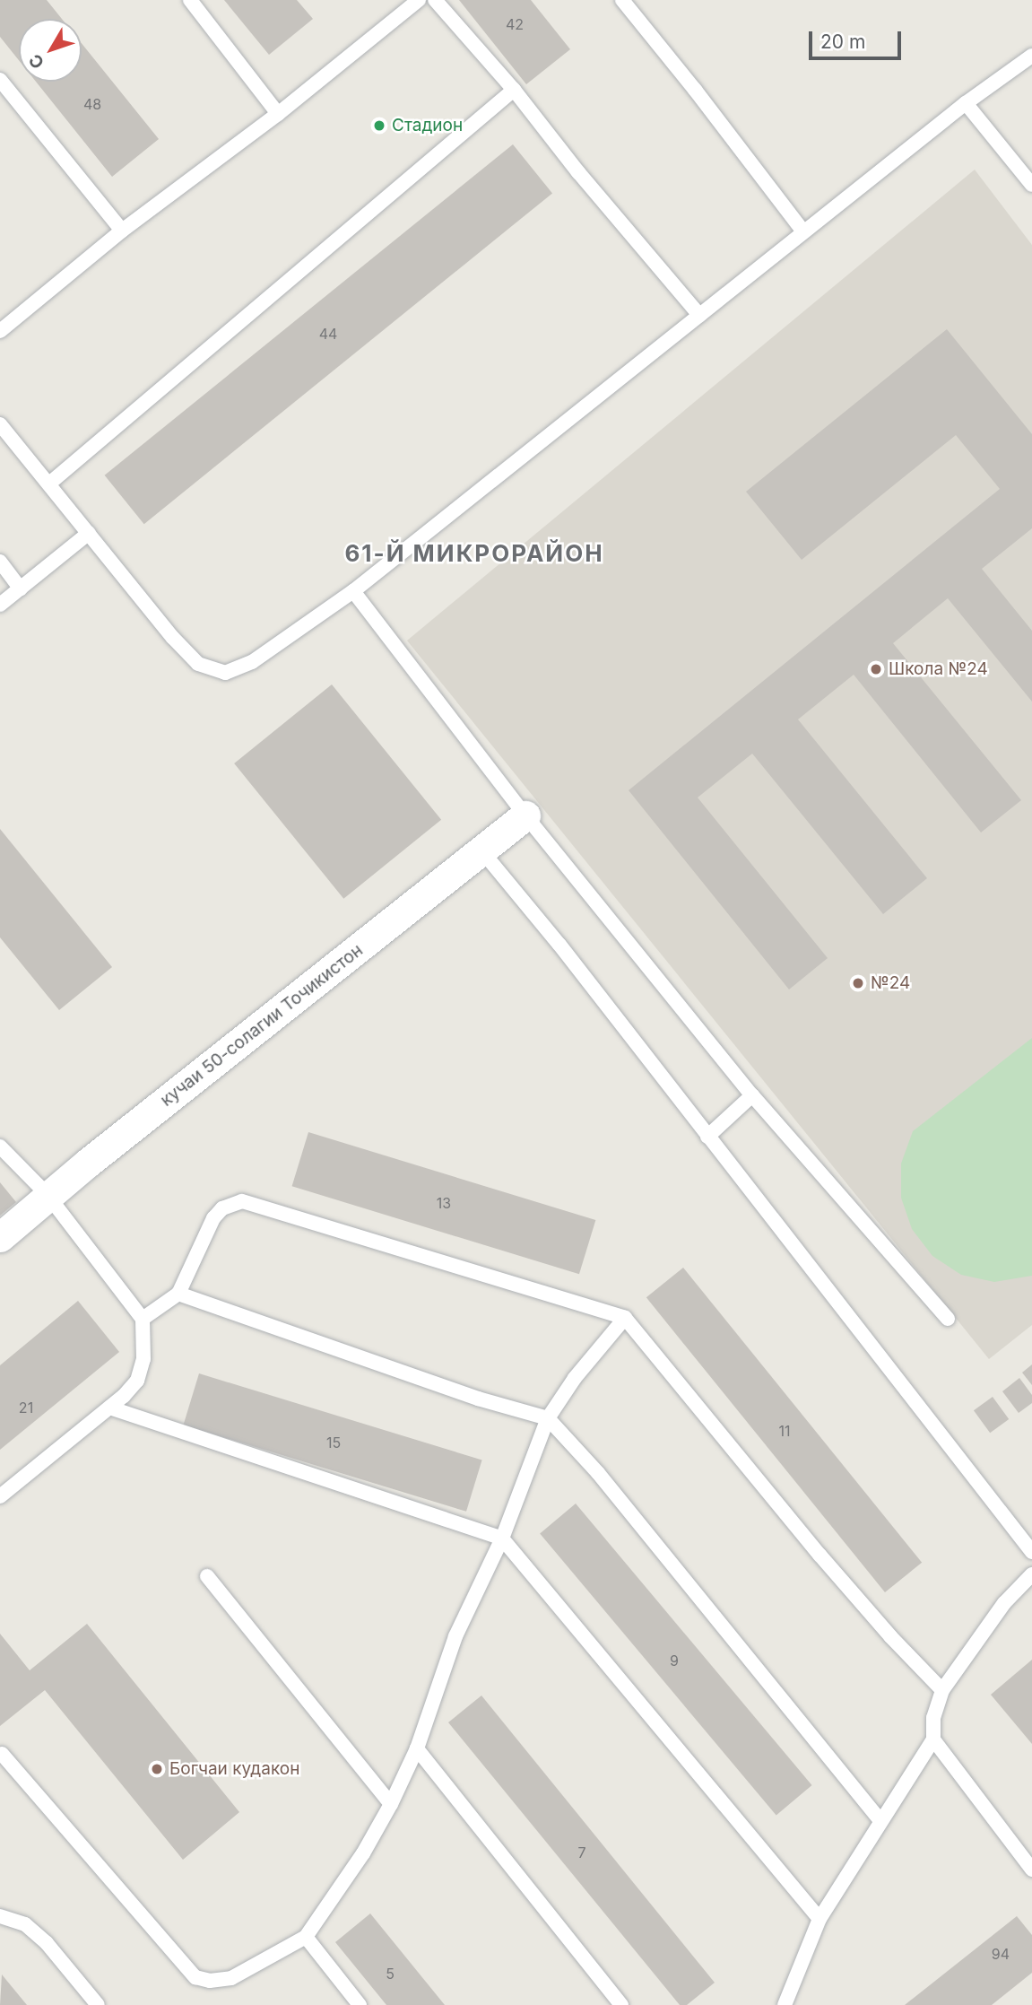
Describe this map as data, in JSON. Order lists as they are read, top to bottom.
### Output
{
  "streets": {
    "street": ["кучаи 50-солагии Точикистон"]
  },
  "districts": ["61-Й МИКРОРАЙОН"],
  "places": [
    "Стадион",
    "Школа №24",
    "№24",
    "Богчаи кудакон"
  ],
  "house_numbers": [
    "42",
    "48",
    "44",
    "13",
    "21",
    "11",
    "15",
    "9",
    "7",
    "94",
    "5"
  ],
  "scale_bar": "20 m",
  "north": "bottom left"
}
